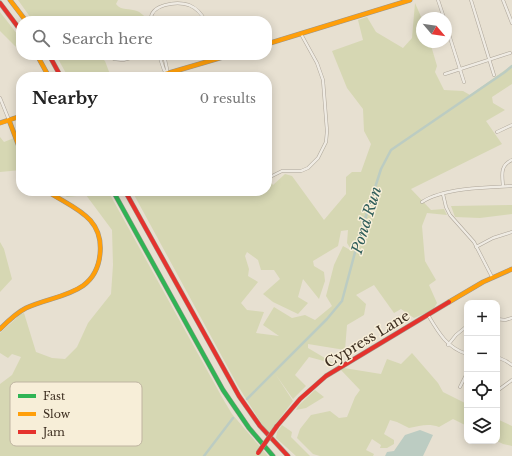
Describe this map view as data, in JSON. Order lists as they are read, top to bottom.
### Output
{
  "streets": {
    "main road": ["Cypress Lane"]
  },
  "water": ["Pond Run"],
  "legend": ["Fast", "Slow", "Jam"],
  "north": "bottom right",
  "page": {
    "search": "Search here",
    "heading": ["Nearby", "0 results"],
    "map_buttons": ["+", "−"]
  }
}
